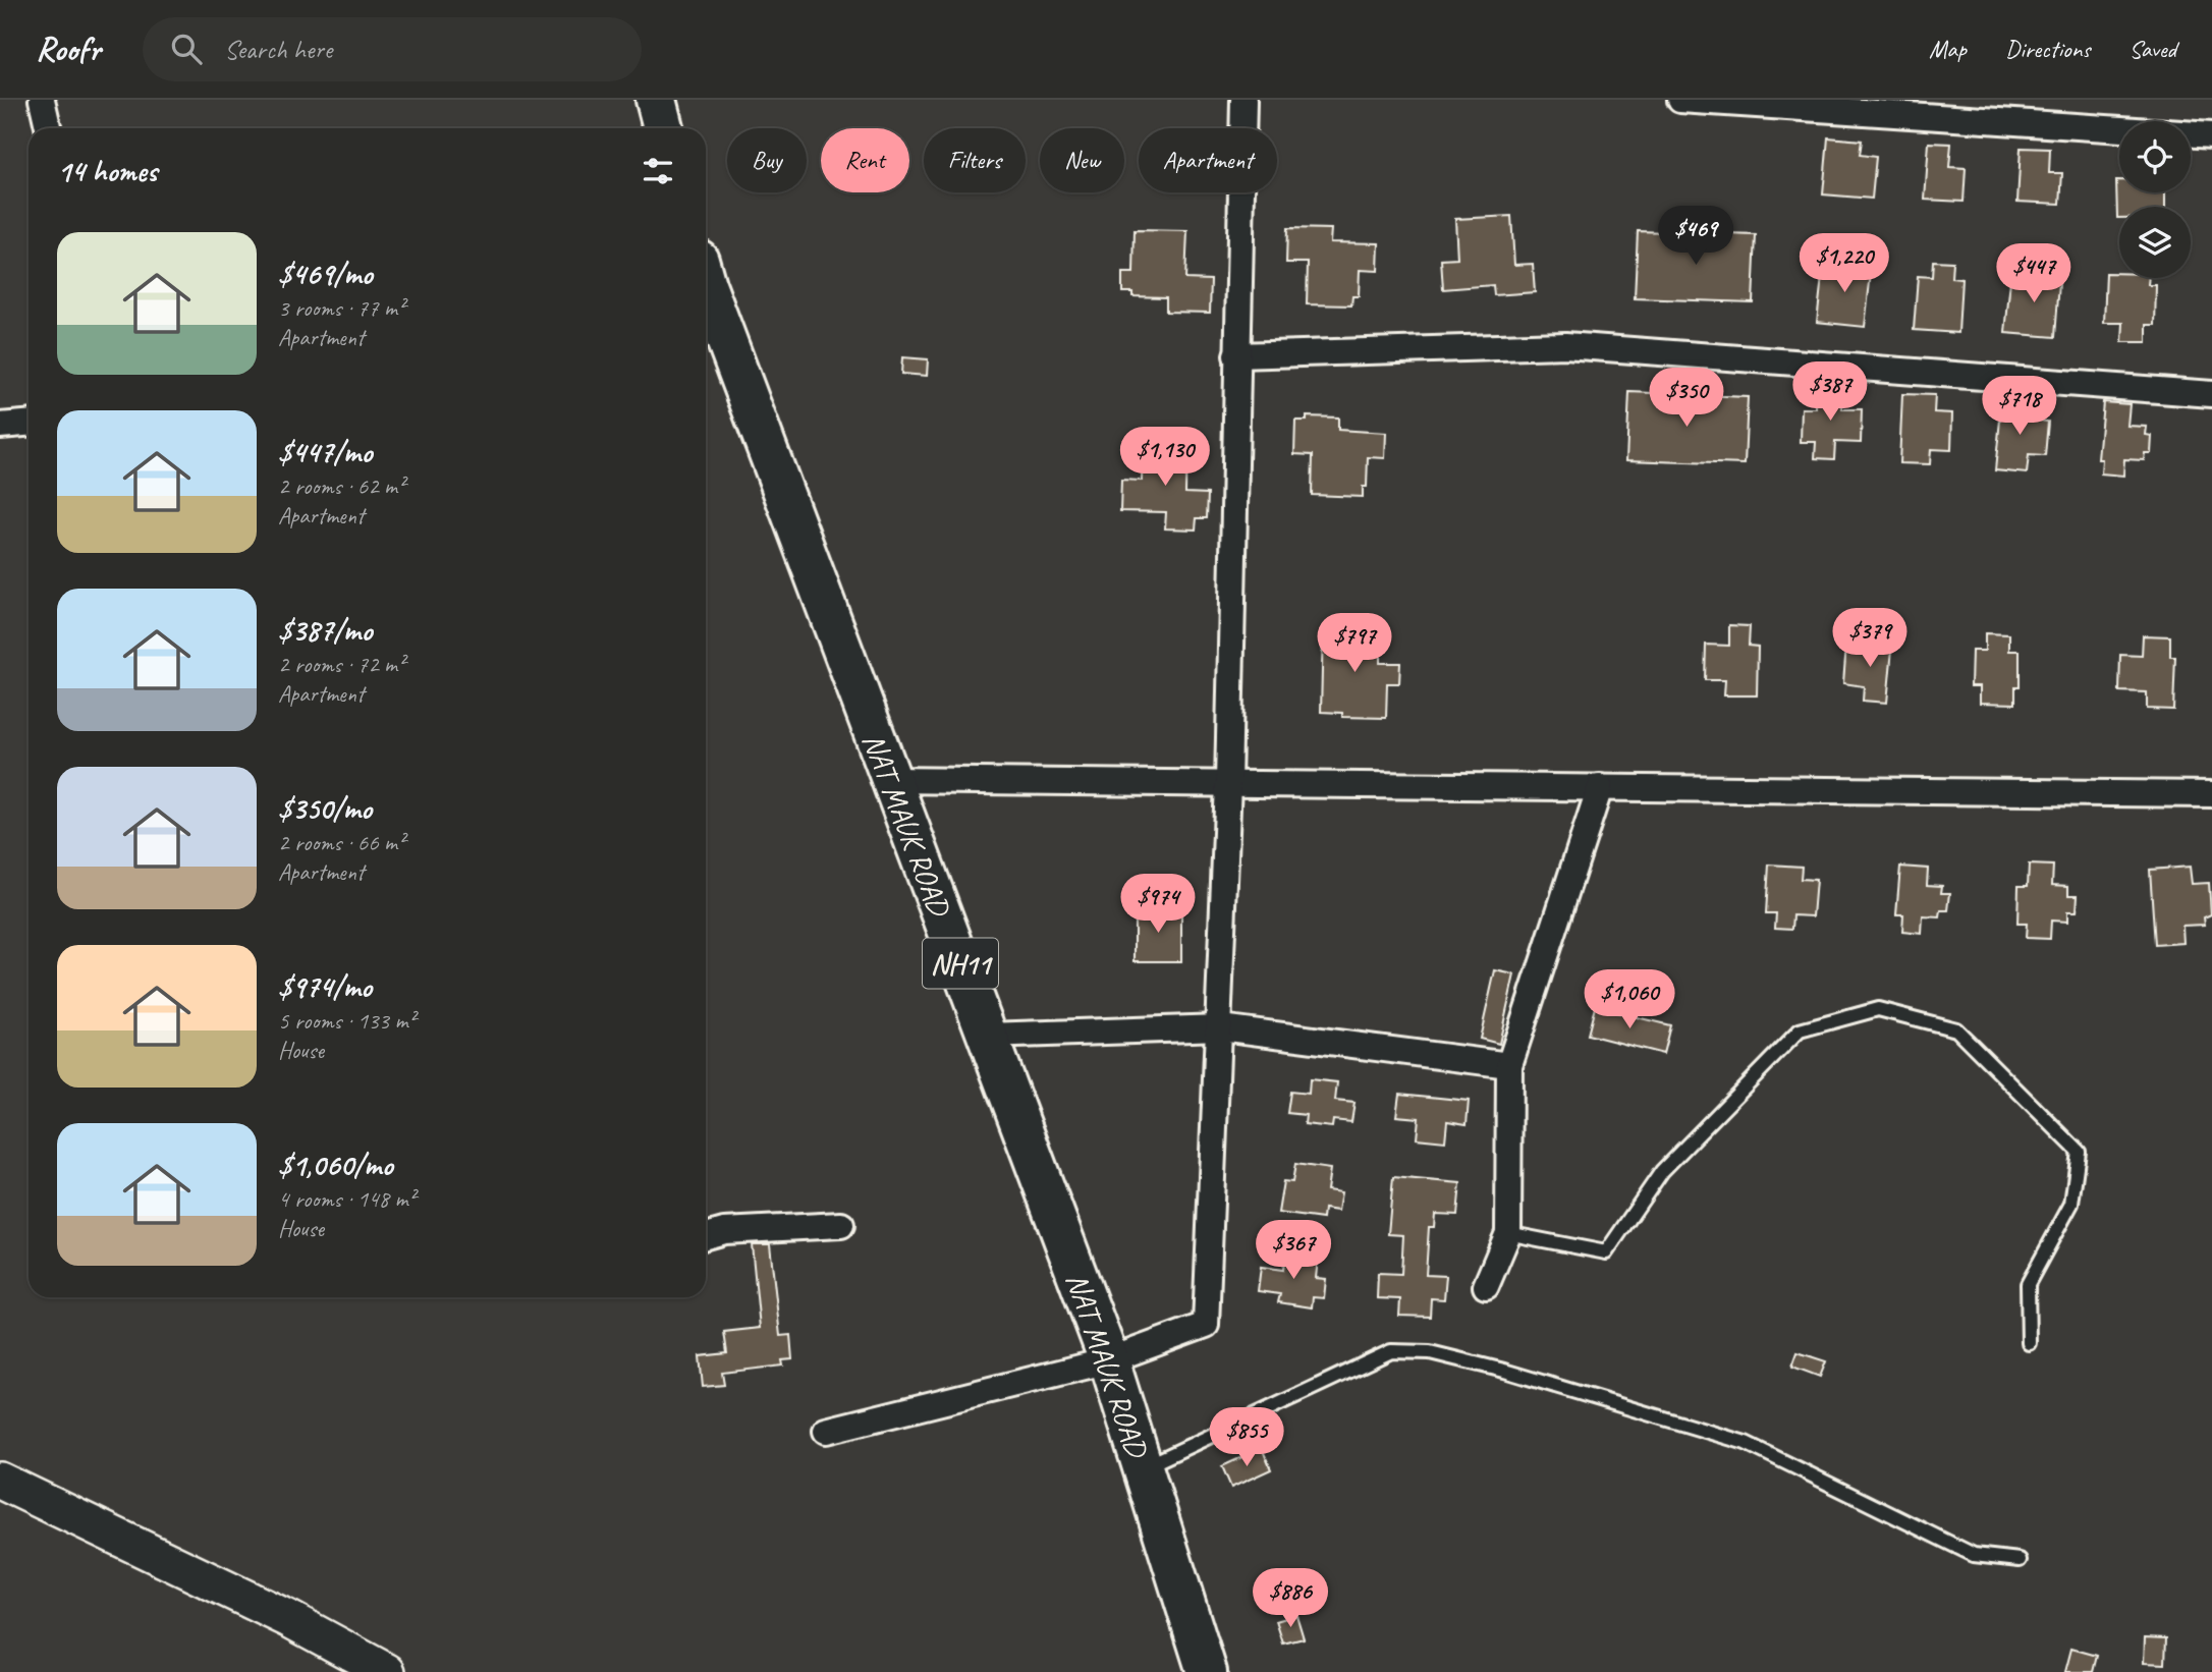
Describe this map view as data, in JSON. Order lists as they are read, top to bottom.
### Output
{
  "streets": {
    "highway": ["NAT MAUK ROAD", "NH11"]
  },
  "page": {
    "header": "Roofr",
    "search": "Search here",
    "nav": ["Map", "Directions", "Saved"],
    "chip": [
      "Buy",
      "Rent",
      "Filters",
      "New",
      "Apartment"
    ],
    "heading": "14 homes",
    "price": [
      "$469",
      "$1,220",
      "$447",
      "$387",
      "$350",
      "$718",
      "$1,130",
      "$379",
      "$797",
      "$974",
      "$1,060",
      "$367",
      "$855",
      "$886"
    ],
    "list": [
      {
        "name": "$469/mo",
        "note": "3 rooms · 77 m² · Apartment"
      },
      {
        "name": "$447/mo",
        "note": "2 rooms · 62 m² · Apartment"
      },
      {
        "name": "$387/mo",
        "note": "2 rooms · 72 m² · Apartment"
      },
      {
        "name": "$350/mo",
        "note": "2 rooms · 66 m² · Apartment"
      },
      {
        "name": "$974/mo",
        "note": "5 rooms · 133 m² · House"
      },
      {
        "name": "$1,060/mo",
        "note": "4 rooms · 148 m² · House"
      }
    ]
  }
}
